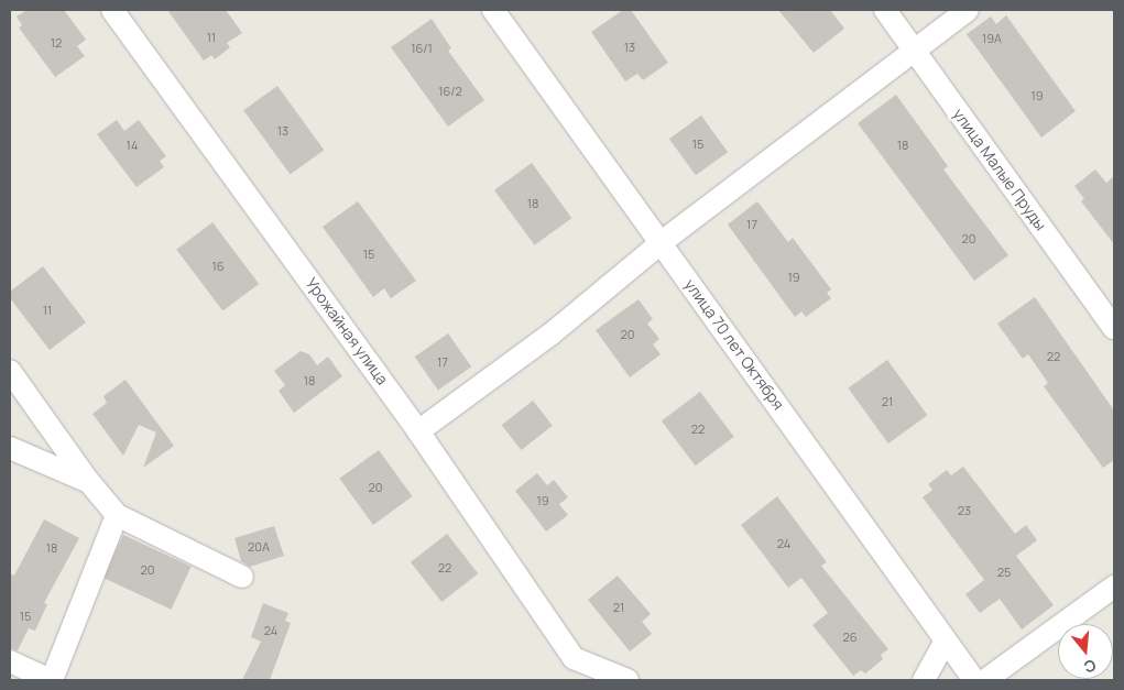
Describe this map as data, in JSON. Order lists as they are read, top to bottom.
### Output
{
  "streets": {
    "street": ["улица Малые Пруды", "Урожайная улица", "улица 70 лет Октября"]
  },
  "house_numbers": [
    "11",
    "19А",
    "12",
    "13",
    "16/1",
    "16/2",
    "19",
    "13",
    "15",
    "14",
    "18",
    "18",
    "17",
    "20",
    "15",
    "16",
    "19",
    "11",
    "20",
    "22",
    "17",
    "18",
    "21",
    "22",
    "20",
    "19",
    "23",
    "24",
    "20А",
    "18",
    "22",
    "20",
    "25",
    "21",
    "15",
    "24",
    "26"
  ],
  "north": "bottom"
}
